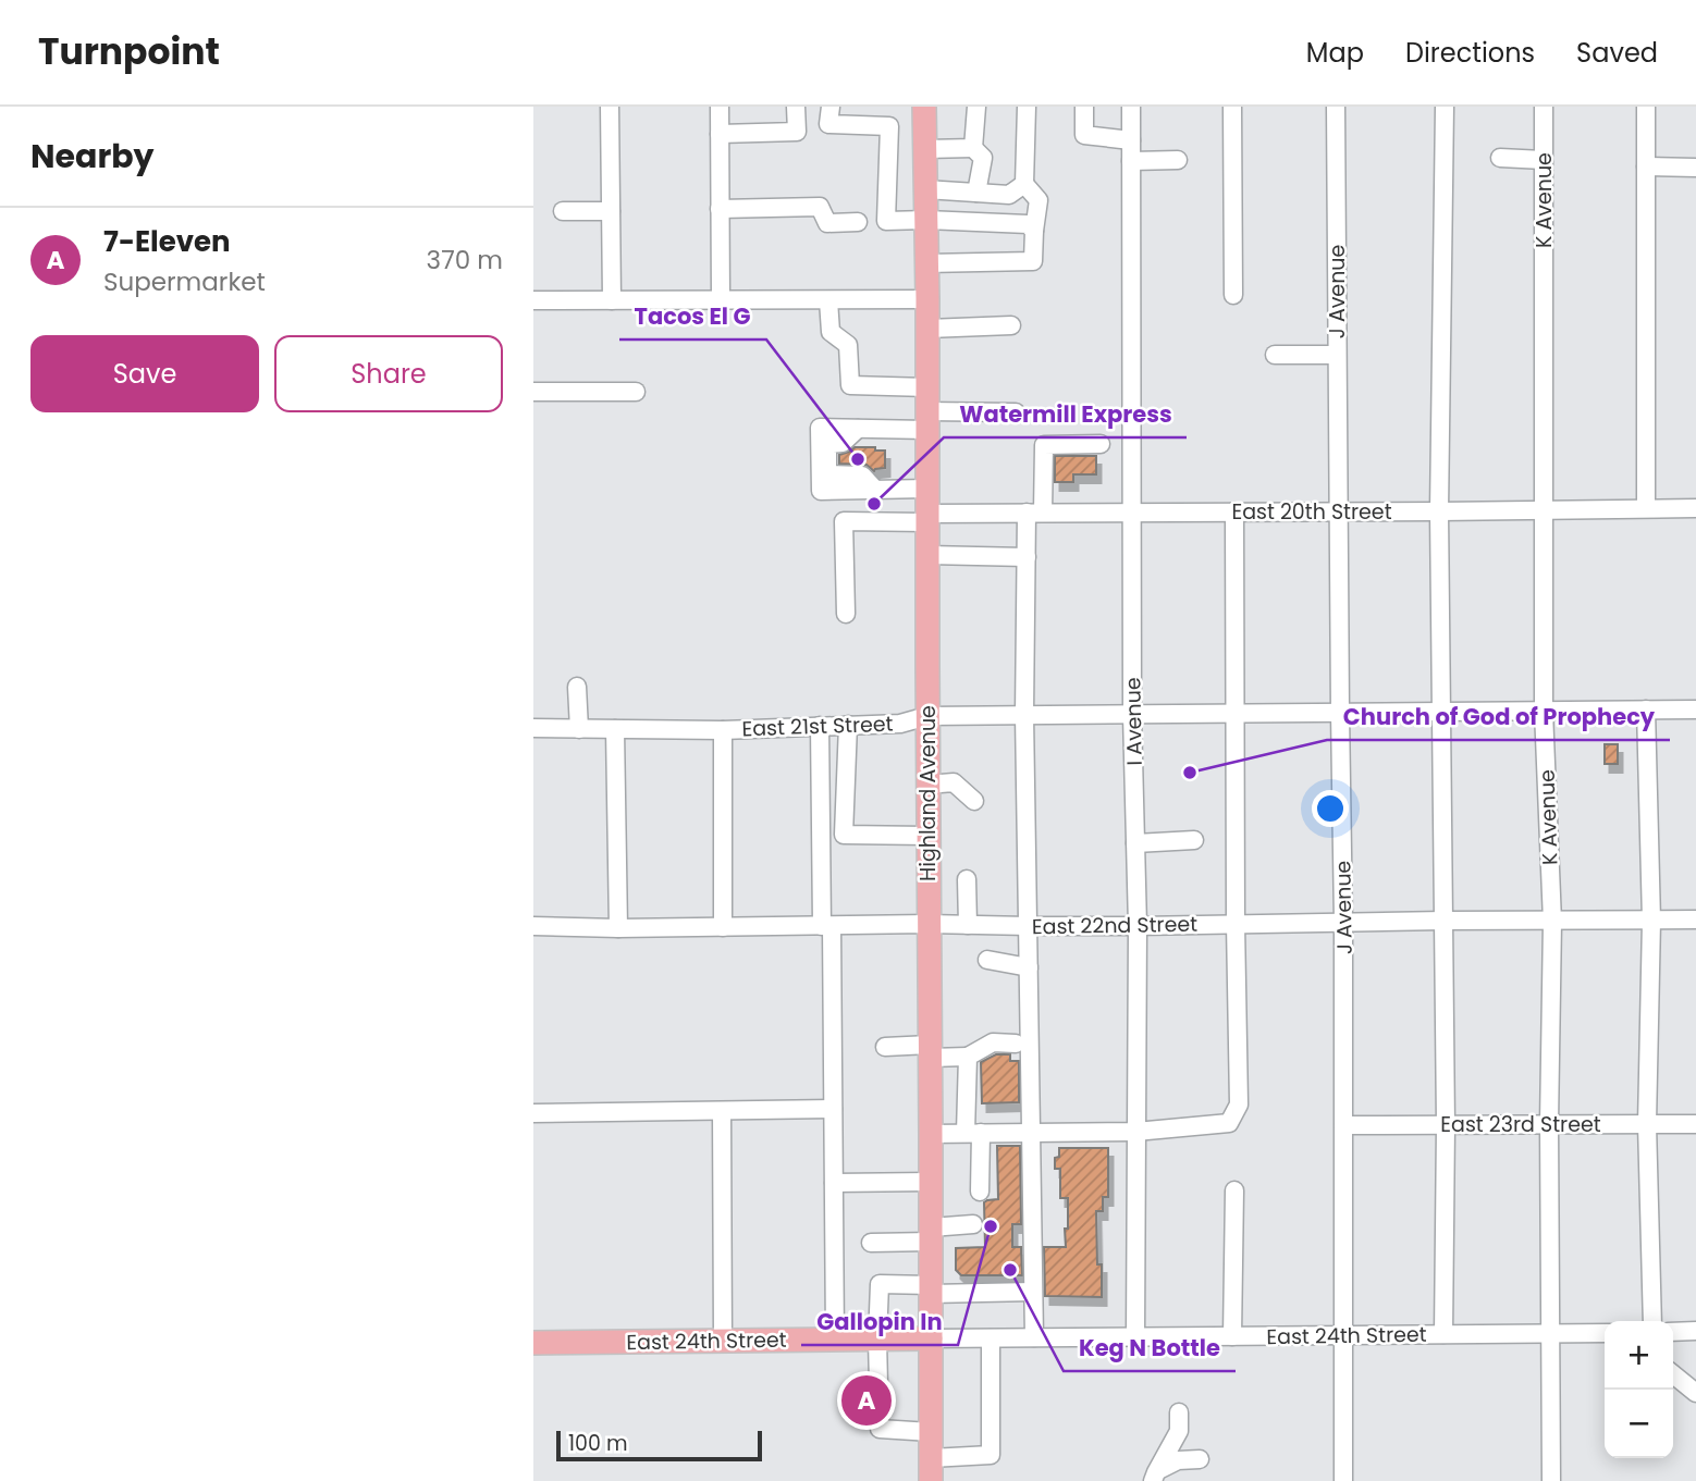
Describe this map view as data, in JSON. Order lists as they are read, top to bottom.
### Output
{
  "streets": {
    "main road": ["Highland Avenue", "East 24th Street"],
    "street": [
      "K Avenue",
      "J Avenue",
      "East 20th Street",
      "I Avenue",
      "East 21st Street",
      "East 22nd Street",
      "East 23rd Street"
    ]
  },
  "crossings": [
    ["K Avenue", "East 20th Street"],
    ["K Avenue", "East 21st Street"],
    ["K Avenue", "East 22nd Street"],
    ["K Avenue", "East 23rd Street"],
    ["K Avenue", "East 24th Street"],
    ["J Avenue", "East 20th Street"],
    ["J Avenue", "East 21st Street"],
    ["J Avenue", "East 22nd Street"],
    ["J Avenue", "East 23rd Street"],
    ["J Avenue", "East 24th Street"],
    ["East 20th Street", "I Avenue"],
    ["East 20th Street", "Highland Avenue"],
    ["I Avenue", "East 21st Street"],
    ["I Avenue", "East 22nd Street"],
    ["I Avenue", "East 24th Street"],
    ["East 21st Street", "Highland Avenue"],
    ["Highland Avenue", "East 22nd Street"],
    ["Highland Avenue", "East 24th Street"]
  ],
  "places": [
    "Tacos El G",
    "Watermill Express",
    "Church of God of Prophecy",
    "Gallopin In",
    "Keg N Bottle"
  ],
  "scale_bar": "100 m",
  "page": {
    "header": "Turnpoint",
    "nav": ["Map", "Directions", "Saved"],
    "heading": "Nearby",
    "list": [
      {
        "mark": "A",
        "name": "7-Eleven",
        "note": "Supermarket",
        "value": "370 m"
      }
    ],
    "buttons": ["Save", "Share"],
    "map_buttons": ["+", "−"],
    "pins": "A",
    "scale": "100 m"
  }
}
